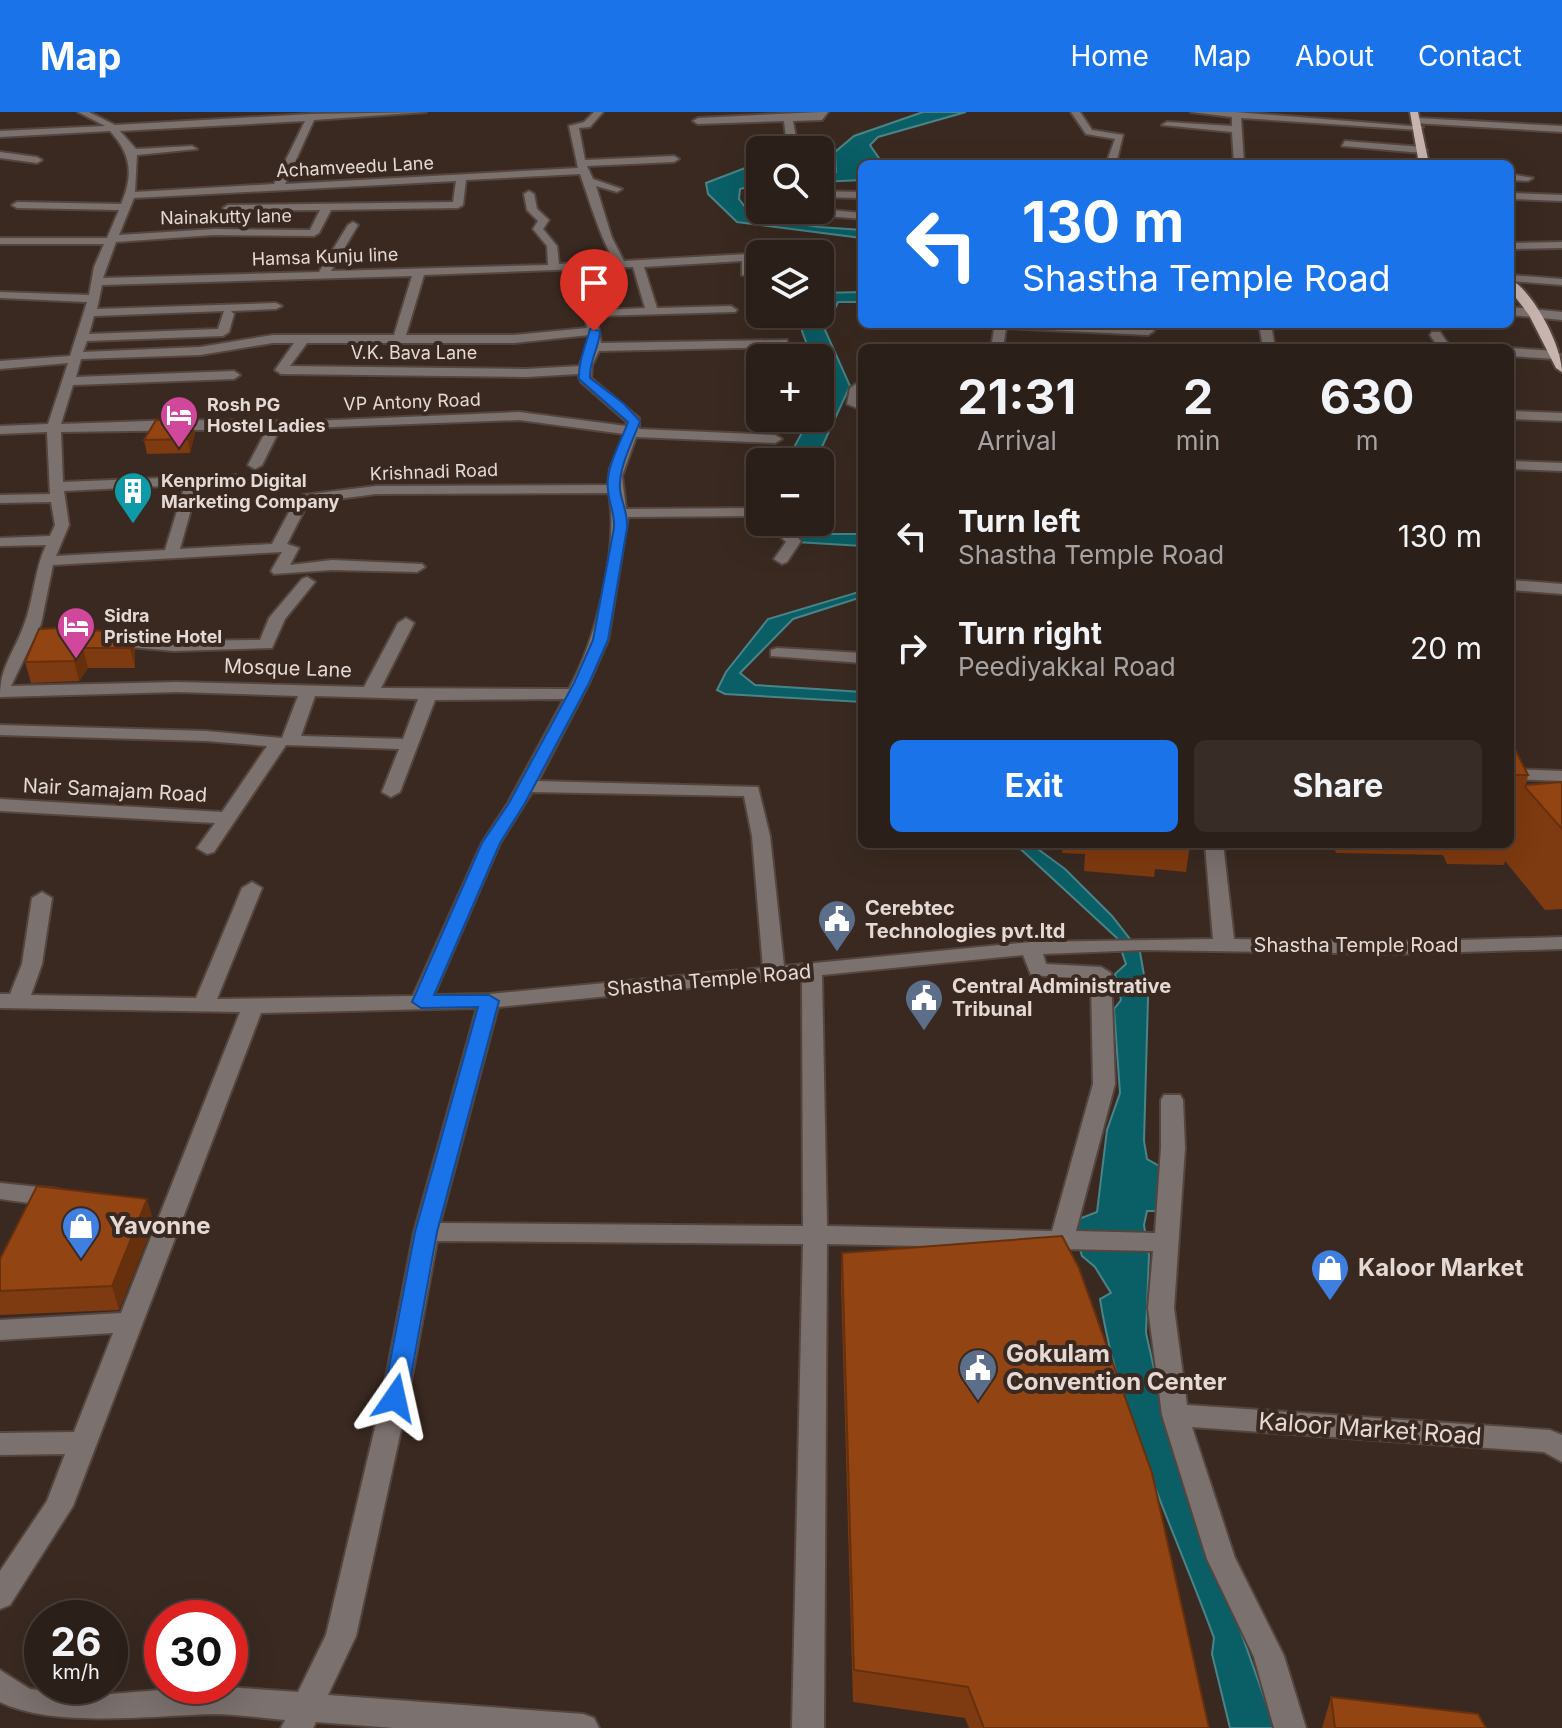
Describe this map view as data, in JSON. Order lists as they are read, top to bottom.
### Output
{
  "streets": {
    "street": [
      "Achamveedu Lane",
      "Nainakutty lane",
      "Hamsa Kunju line",
      "V.K. Bava Lane",
      "VP Antony Road",
      "Krishnadi Road",
      "Mosque Lane",
      "Nair Samajam Road",
      "Shastha Temple Road",
      "Kaloor Market Road"
    ]
  },
  "places": {
    "hotel": ["Rosh PG Hostel Ladies", "Sidra Pristine Hotel"],
    "building": ["Kenprimo Digital Marketing Company"],
    "public building": ["Cerebtec Technologies pvt.ltd", "Central Administrative Tribunal", "Gokulam Convention Center"],
    "shop": ["Yavonne", "Kaloor Market"]
  },
  "page": {
    "header": "Map",
    "nav": [
      "Home",
      "Map",
      "About",
      "Contact"
    ],
    "map_buttons": ["+", "−"],
    "turn": ["130 m", "Shastha Temple Road"],
    "eta": [
      "21:31",
      "Arrival",
      "2",
      "min",
      "630",
      "m"
    ],
    "list": [
      {
        "name": "Turn left",
        "note": "Shastha Temple Road",
        "value": "130 m"
      },
      {
        "name": "Turn right",
        "note": "Peediyakkal Road",
        "value": "20 m"
      }
    ],
    "buttons": ["Exit", "Share"],
    "speed": "26 km/h",
    "limit": "30"
  }
}
